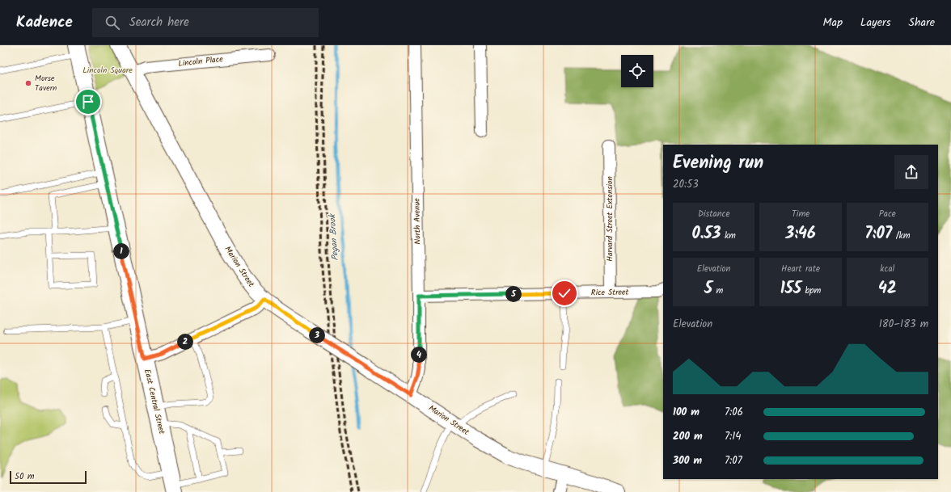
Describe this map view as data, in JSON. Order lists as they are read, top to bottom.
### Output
{
  "streets": {
    "main road": ["East Central Street"],
    "street": [
      "Lincoln Place",
      "Harvard Street Extension",
      "North Avenue",
      "Marion Street",
      "Rice Street"
    ]
  },
  "crossings": [
    ["Lincoln Place", "Marion Street"],
    ["Harvard Street Extension", "Rice Street"],
    ["North Avenue", "Marion Street"],
    ["North Avenue", "Rice Street"]
  ],
  "water": ["Pegan Brook"],
  "parks": ["Lincoln Square"],
  "places": ["Morse Tavern"],
  "scale_bar": "50 m",
  "page": {
    "header": "Kadence",
    "search": "Search here",
    "nav": ["Map", "Layers", "Share"],
    "heading": ["Evening run", "20:53"],
    "stats": [
      ["Distance", "0.53 km"],
      ["Time", "3:46"],
      ["Pace", "7:07 /km"],
      ["Elevation", "5 m"],
      ["Heart rate", "155 bpm"],
      ["kcal", "42"]
    ],
    "pins": [
      "1",
      "5",
      "3",
      "2",
      "4"
    ],
    "chart": ["Elevation", "180–183 m"],
    "list": [
      {
        "name": "100 m",
        "note": "7:06"
      },
      {
        "name": "200 m",
        "note": "7:14"
      },
      {
        "name": "300 m",
        "note": "7:07"
      }
    ],
    "scale": "50 m"
  }
}
